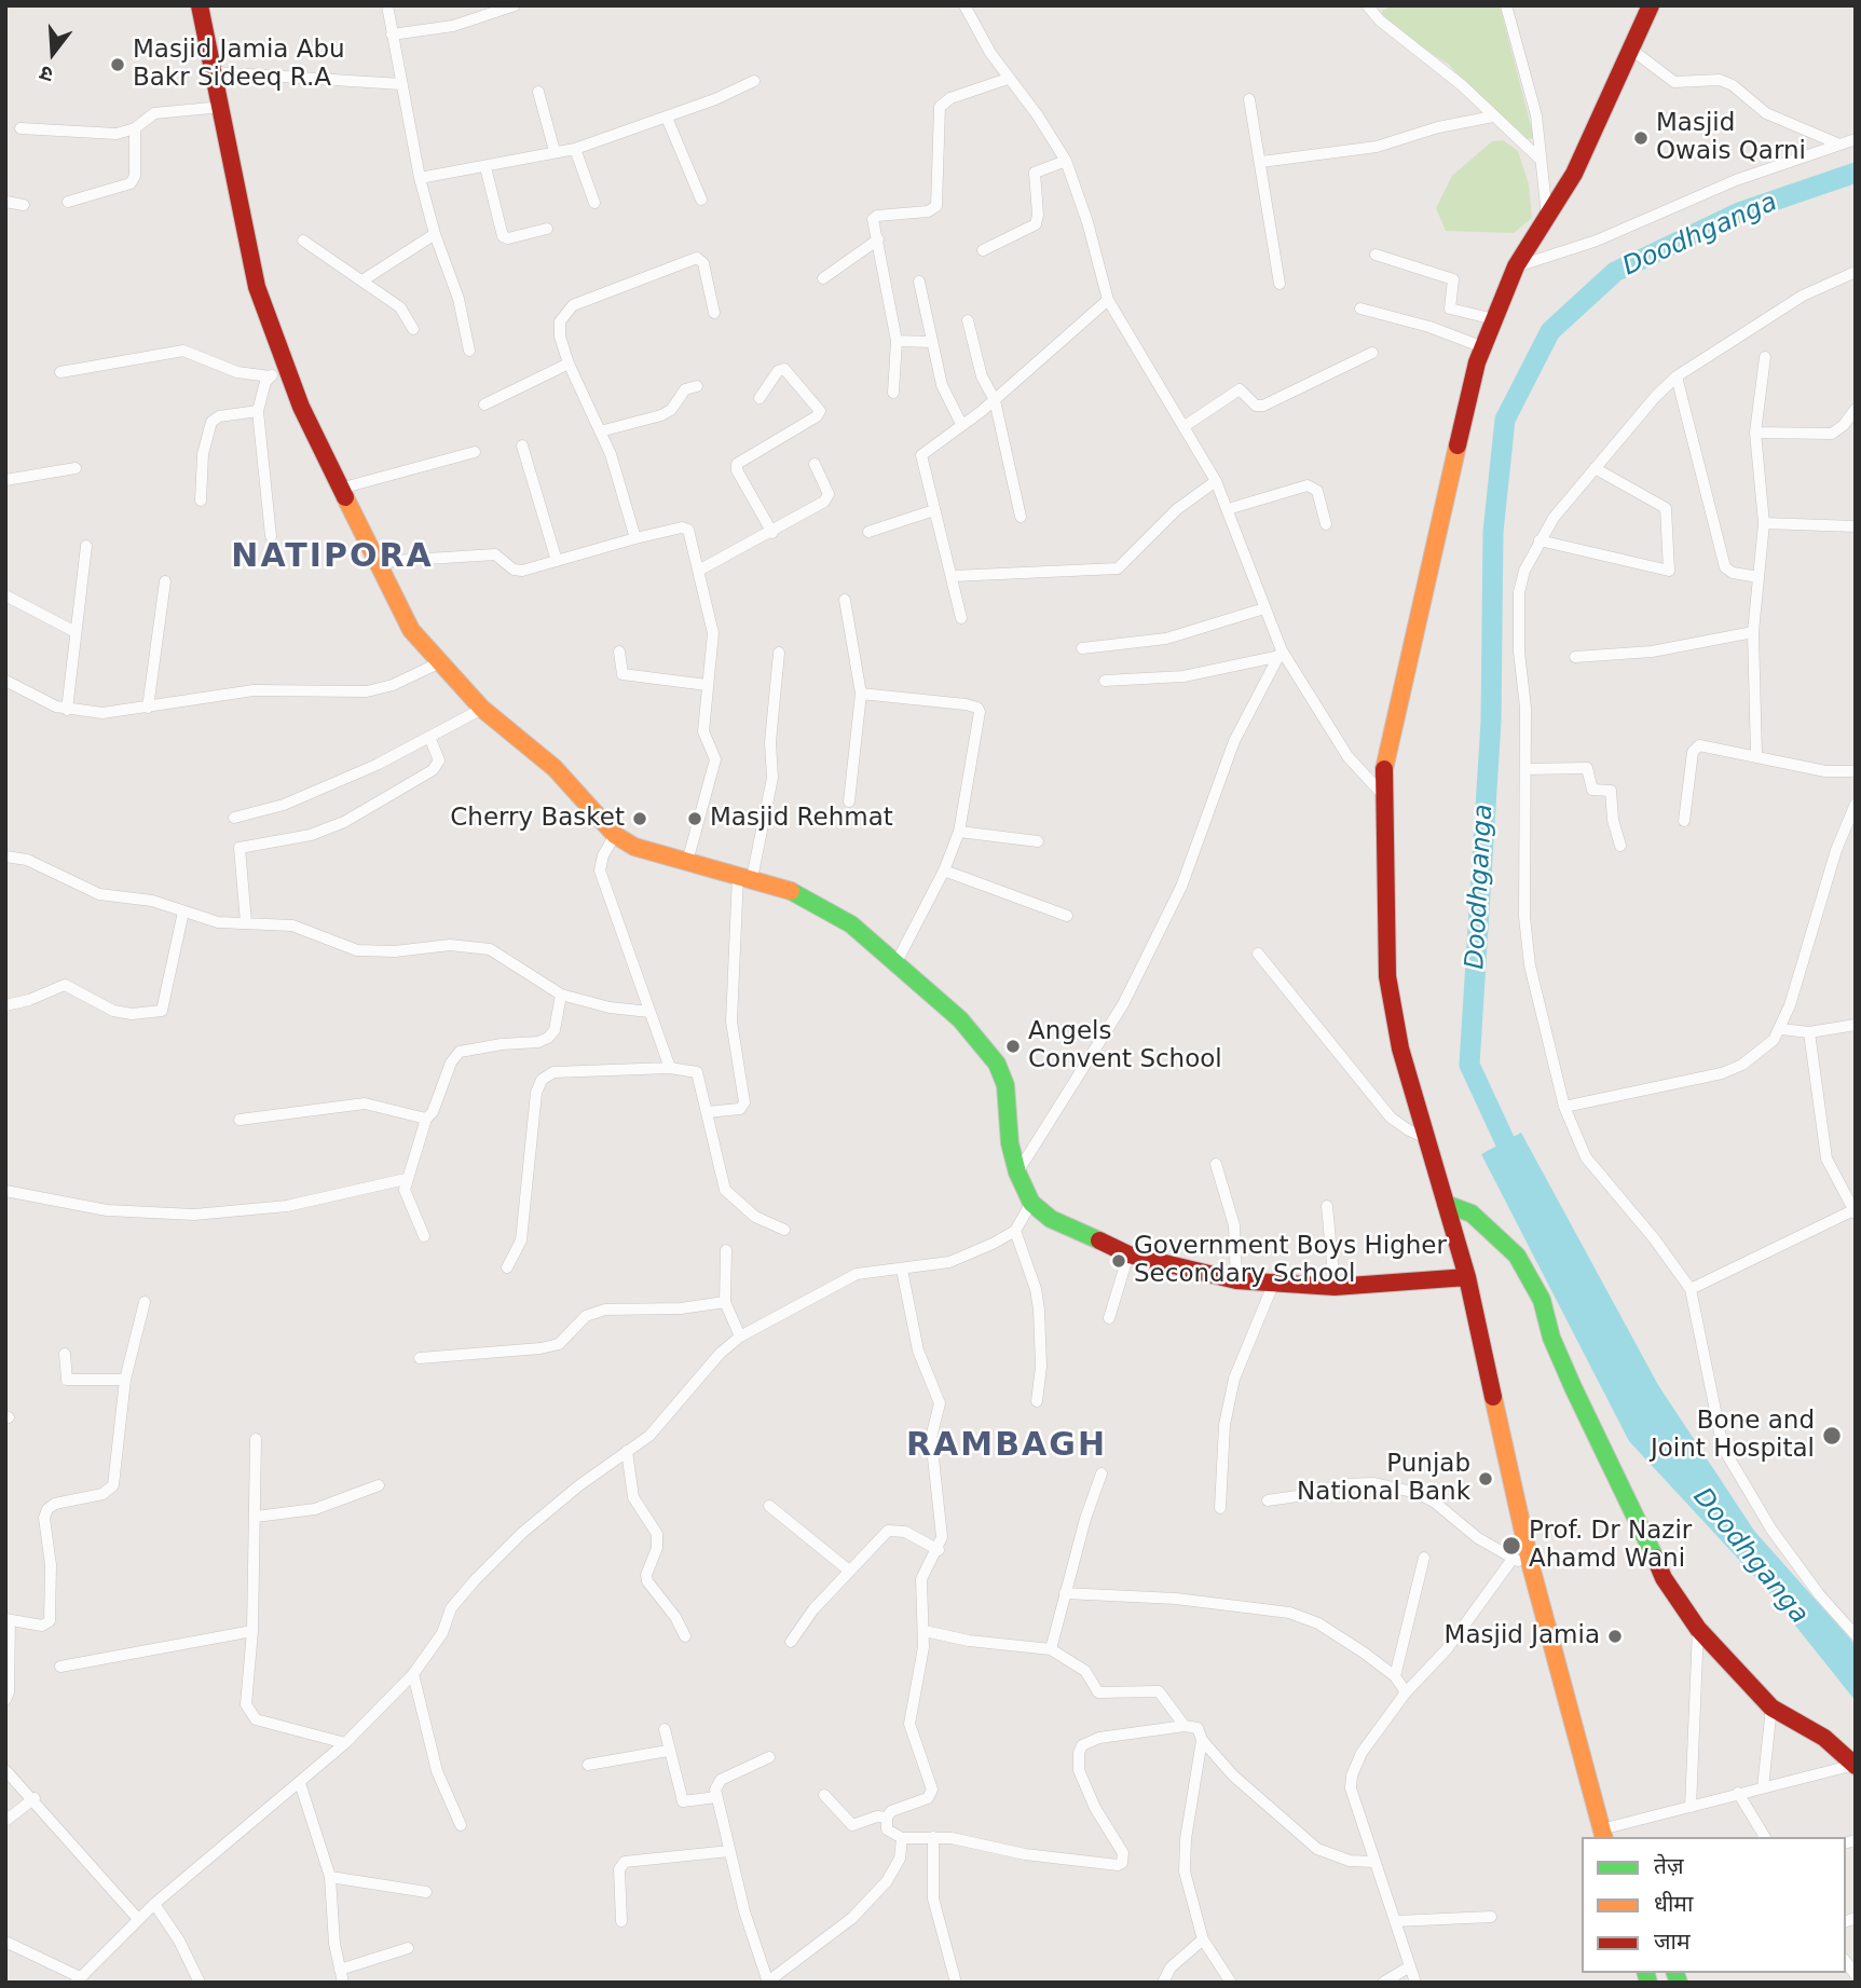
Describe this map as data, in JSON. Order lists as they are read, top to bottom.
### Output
{
  "districts": ["NATIPORA", "RAMBAGH"],
  "water": ["Doodhganga"],
  "places": [
    "Masjid Jamia Abu Bakr Sideeq R.A",
    "Masjid Owais Qarni",
    "Cherry Basket",
    "Masjid Rehmat",
    "Angels Convent School",
    "Government Boys Higher Secondary School",
    "Bone and Joint Hospital",
    "Punjab National Bank",
    "Prof. Dr Nazir Ahamd Wani",
    "Masjid Jamia"
  ],
  "legend": ["तेज़", "धीमा", "जाम"],
  "north": "bottom"
}
